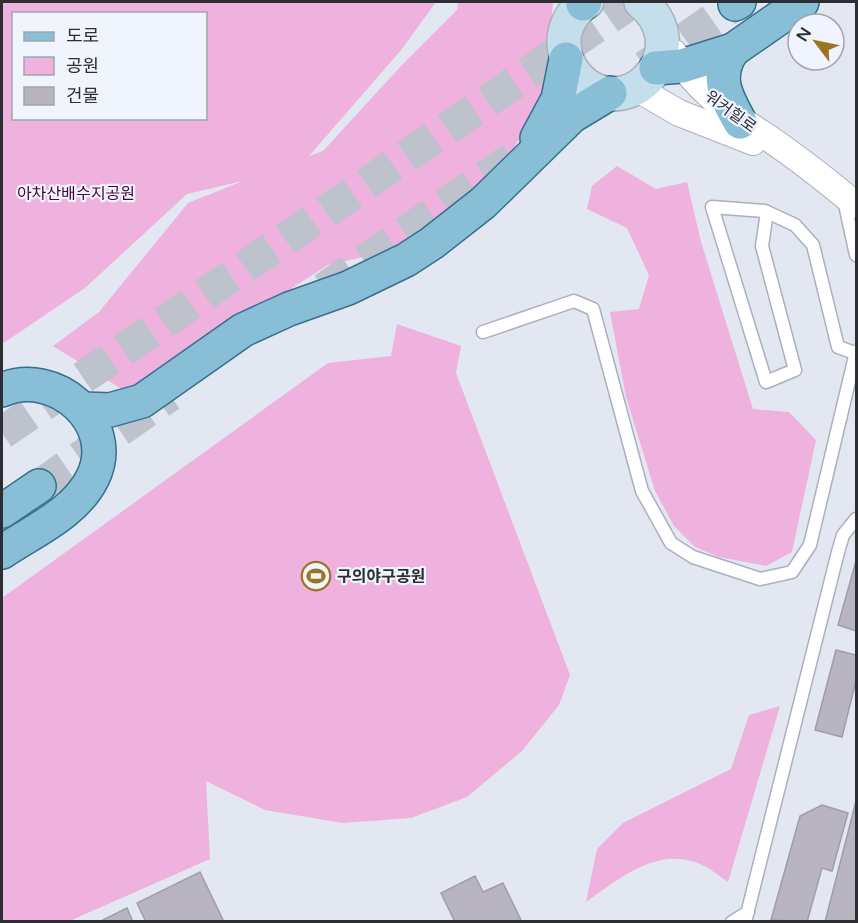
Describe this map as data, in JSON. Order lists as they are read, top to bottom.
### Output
{
  "streets": {
    "street": ["워커힐로"]
  },
  "parks": ["아차산배수지공원"],
  "places": {
    "sports": ["구의야구공원"]
  },
  "legend": ["도로", "공원", "건물"],
  "north": "top left"
}
